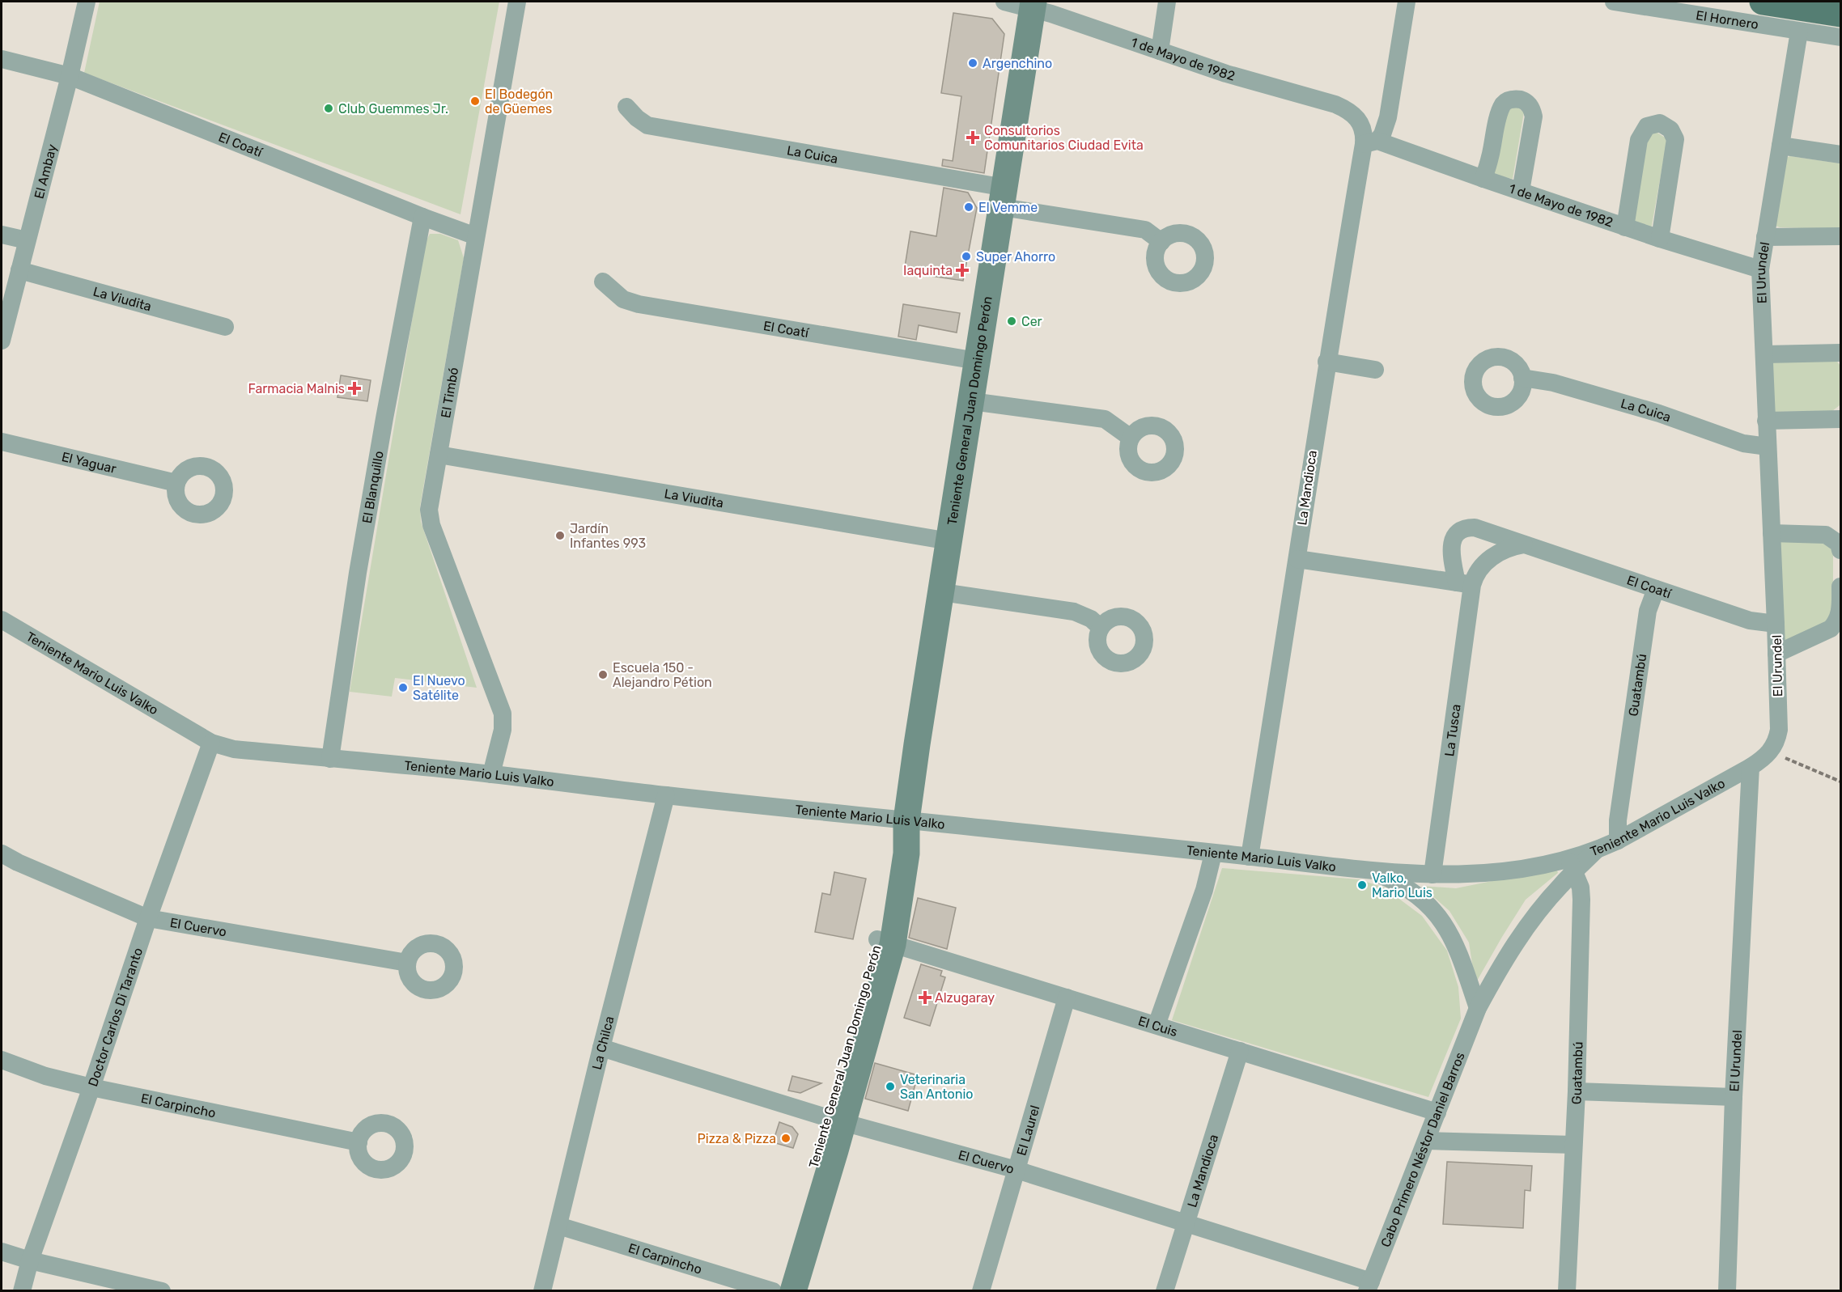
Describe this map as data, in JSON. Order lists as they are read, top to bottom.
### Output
{
  "streets": {
    "main road": ["El Hornero", "Teniente General Juan Domingo Perón"],
    "street": [
      "1 de Mayo de 1982",
      "El Coatí",
      "La Cuica",
      "El Ambay",
      "El Urundel",
      "La Viudita",
      "El Timbó",
      "El Yaguar",
      "El Blanquillo",
      "La Mandioca",
      "Teniente Mario Luis Valko",
      "Guatambú",
      "La Tusca",
      "El Cuervo",
      "Doctor Carlos Di Taranto",
      "El Cuis",
      "La Chilca",
      "El Carpincho",
      "El Laurel",
      "Cabo Primero Néstor Daniel Barros"
    ]
  },
  "crossings": [
    ["El Hornero", "El Urundel"],
    ["1 de Mayo de 1982", "El Urundel"],
    ["1 de Mayo de 1982", "Teniente General Juan Domingo Perón"],
    ["1 de Mayo de 1982", "La Mandioca"],
    ["El Coatí", "El Ambay"],
    ["El Coatí", "El Urundel"],
    ["El Coatí", "El Timbó"],
    ["El Coatí", "Teniente General Juan Domingo Perón"],
    ["El Coatí", "El Blanquillo"],
    ["El Coatí", "Guatambú"],
    ["El Coatí", "La Tusca"],
    ["La Cuica", "El Urundel"],
    ["La Cuica", "Teniente General Juan Domingo Perón"],
    ["El Ambay", "La Viudita"],
    ["El Urundel", "Teniente Mario Luis Valko"],
    ["La Viudita", "El Timbó"],
    ["La Viudita", "Teniente General Juan Domingo Perón"],
    ["El Timbó", "Teniente Mario Luis Valko"],
    ["Teniente General Juan Domingo Perón", "Teniente Mario Luis Valko"],
    ["Teniente General Juan Domingo Perón", "El Cuervo"],
    ["Teniente General Juan Domingo Perón", "El Cuis"],
    ["El Blanquillo", "Teniente Mario Luis Valko"],
    ["La Mandioca", "Teniente Mario Luis Valko"],
    ["La Mandioca", "El Cuervo"],
    ["La Mandioca", "El Cuis"],
    ["Teniente Mario Luis Valko", "Guatambú"],
    ["Teniente Mario Luis Valko", "La Tusca"],
    ["Teniente Mario Luis Valko", "Doctor Carlos Di Taranto"],
    ["Teniente Mario Luis Valko", "La Chilca"],
    ["Teniente Mario Luis Valko", "Cabo Primero Néstor Daniel Barros"],
    ["Guatambú", "Cabo Primero Néstor Daniel Barros"],
    ["El Cuervo", "Doctor Carlos Di Taranto"],
    ["El Cuervo", "La Chilca"],
    ["El Cuervo", "El Laurel"],
    ["El Cuervo", "Cabo Primero Néstor Daniel Barros"],
    ["Doctor Carlos Di Taranto", "El Carpincho"],
    ["El Cuis", "El Laurel"],
    ["El Cuis", "Cabo Primero Néstor Daniel Barros"],
    ["La Chilca", "El Carpincho"]
  ],
  "places": {
    "other": [
      "Argenchino",
      "El Bodegón de Güemes",
      "Club Guemmes Jr.",
      "El Vemme",
      "Super Ahorro",
      "Cer",
      "Jardín Infantes 993",
      "Escuela 150 - Alejandro Pétion",
      "El Nuevo Satélite",
      "Valko, Mario Luis",
      "Veterinaria San Antonio",
      "Pizza & Pizza"
    ],
    "health": [
      "Consultorios Comunitarios Ciudad Evita",
      "Iaquinta",
      "Farmacia Malnis",
      "Alzugaray"
    ]
  }
}
